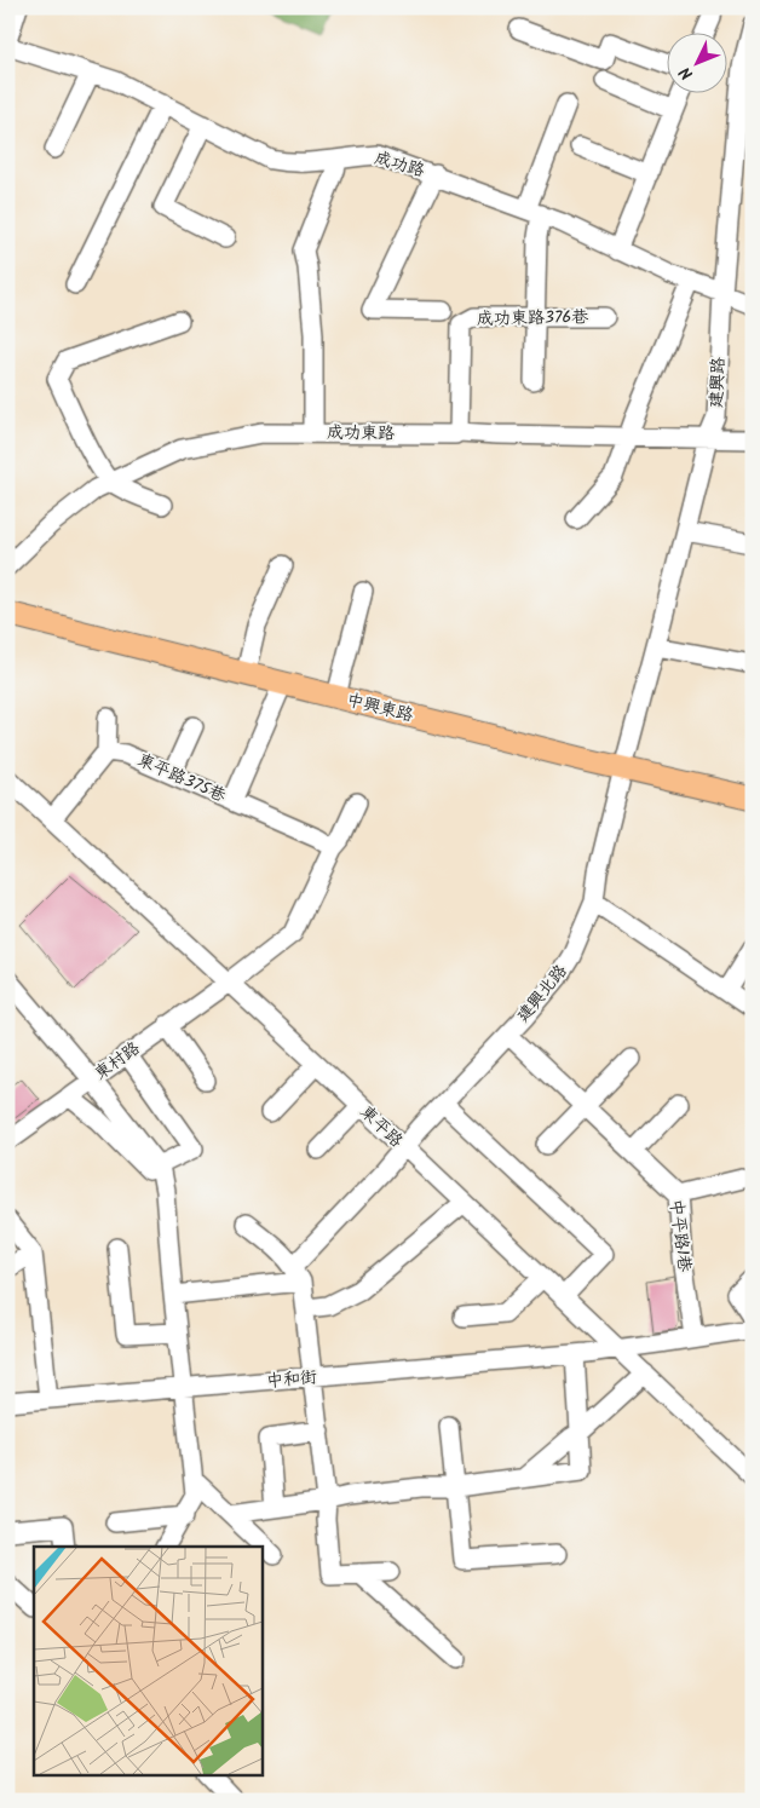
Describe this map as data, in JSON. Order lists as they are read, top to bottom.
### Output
{
  "streets": {
    "main road": ["中興東路"],
    "street": [
      "成功路",
      "成功東路376巷",
      "建興路",
      "成功東路",
      "東平路375巷",
      "建興北路",
      "東村路",
      "東平路",
      "中平路1巷",
      "中和街"
    ]
  },
  "crossings": [
    ["成功路", "建興路"],
    ["成功東路376巷", "成功東路"],
    ["建興路", "成功東路"],
    ["建興路", "中興東路"],
    ["建興路", "建興北路"],
    ["中興東路", "建興北路"],
    ["建興北路", "東平路"],
    ["建興北路", "中平路1巷"],
    ["東村路", "東平路"],
    ["東平路", "中和街"],
    ["中平路1巷", "中和街"]
  ],
  "north": "bottom left"
}
